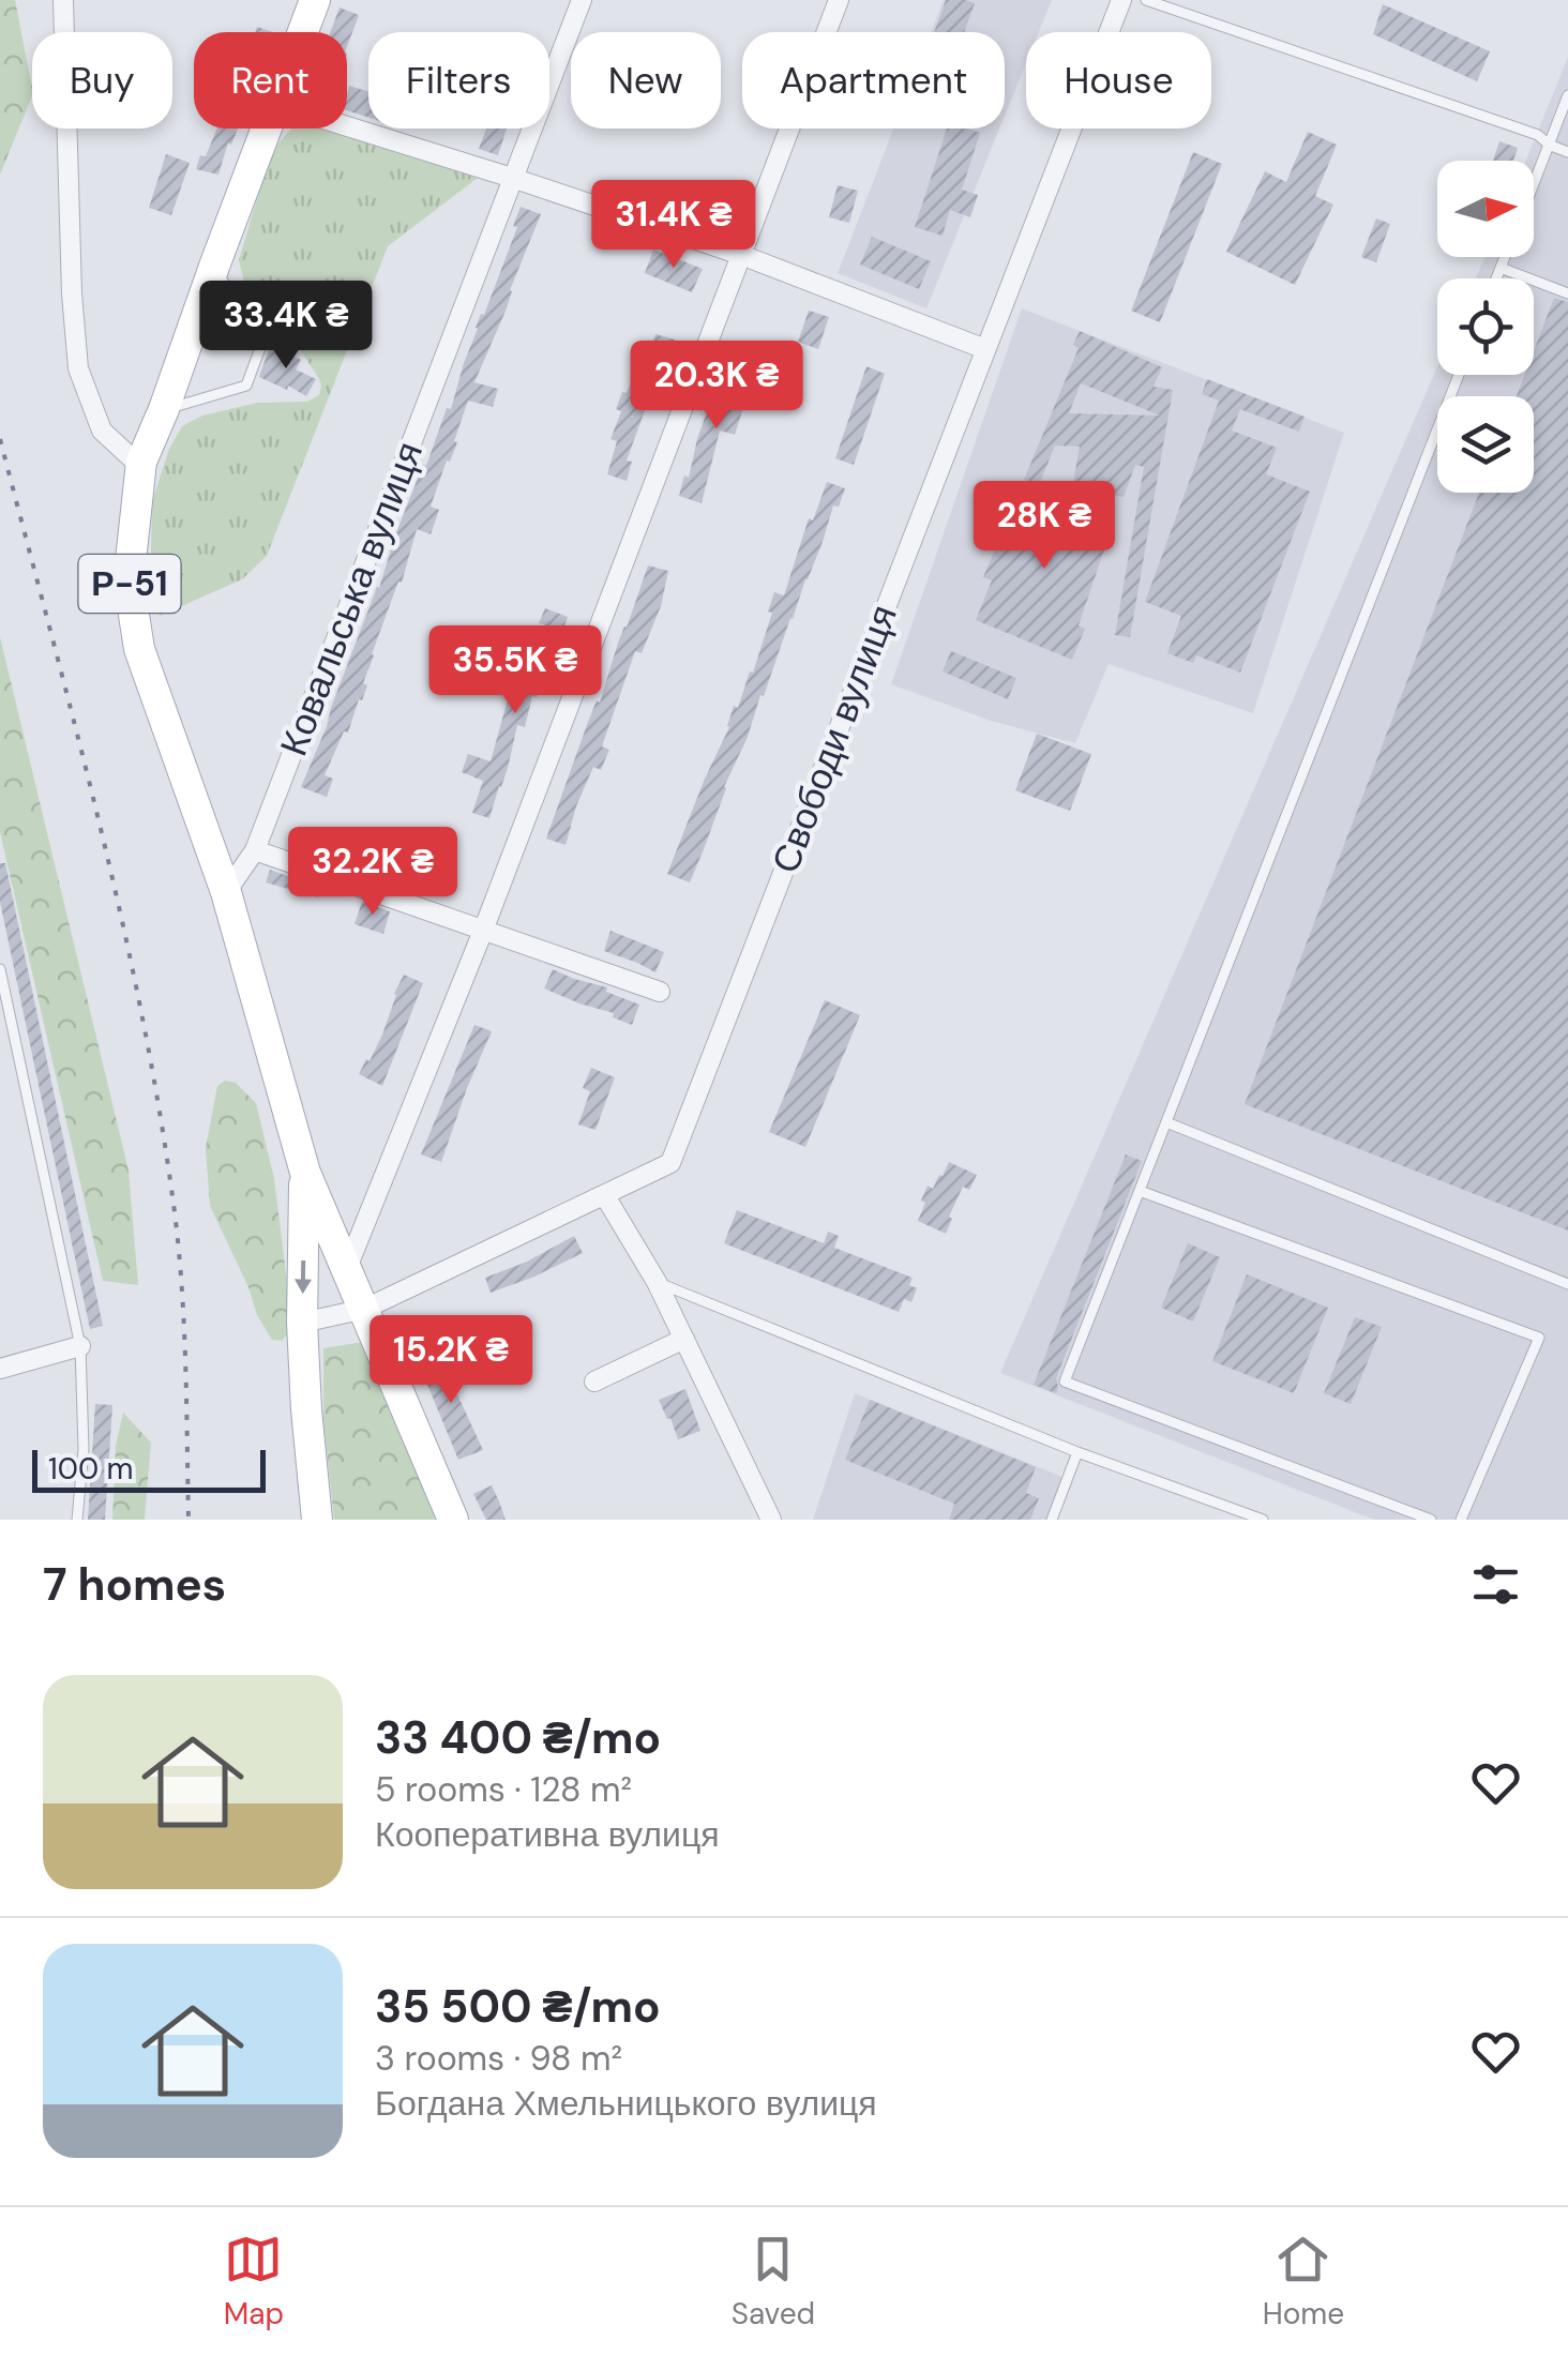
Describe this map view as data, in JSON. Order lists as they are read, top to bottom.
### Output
{
  "streets": {
    "main road": ["Р-51"],
    "street": ["Ковальська вулиця", "Свободи вулиця"]
  },
  "crossings": [
    ["Р-51", "Ковальська вулиця"],
    ["Р-51", "Свободи вулиця"]
  ],
  "scale_bar": "100 m",
  "north": "right",
  "page": {
    "chip": [
      "Buy",
      "Rent",
      "Filters",
      "New",
      "Apartment",
      "House"
    ],
    "price": [
      "31.4K ₴",
      "33.4K ₴",
      "20.3K ₴",
      "28K ₴",
      "35.5K ₴",
      "32.2K ₴",
      "15.2K ₴"
    ],
    "scale": "100 m",
    "heading": "7 homes",
    "list": [
      {
        "name": "33 400 ₴/mo",
        "note": "5 rooms · 128 m² · Кооперативна вулиця"
      },
      {
        "name": "35 500 ₴/mo",
        "note": "3 rooms · 98 m² · Богдана Хмельницького вулиця"
      }
    ],
    "tabs": ["Map", "Saved", "Home"]
  }
}
